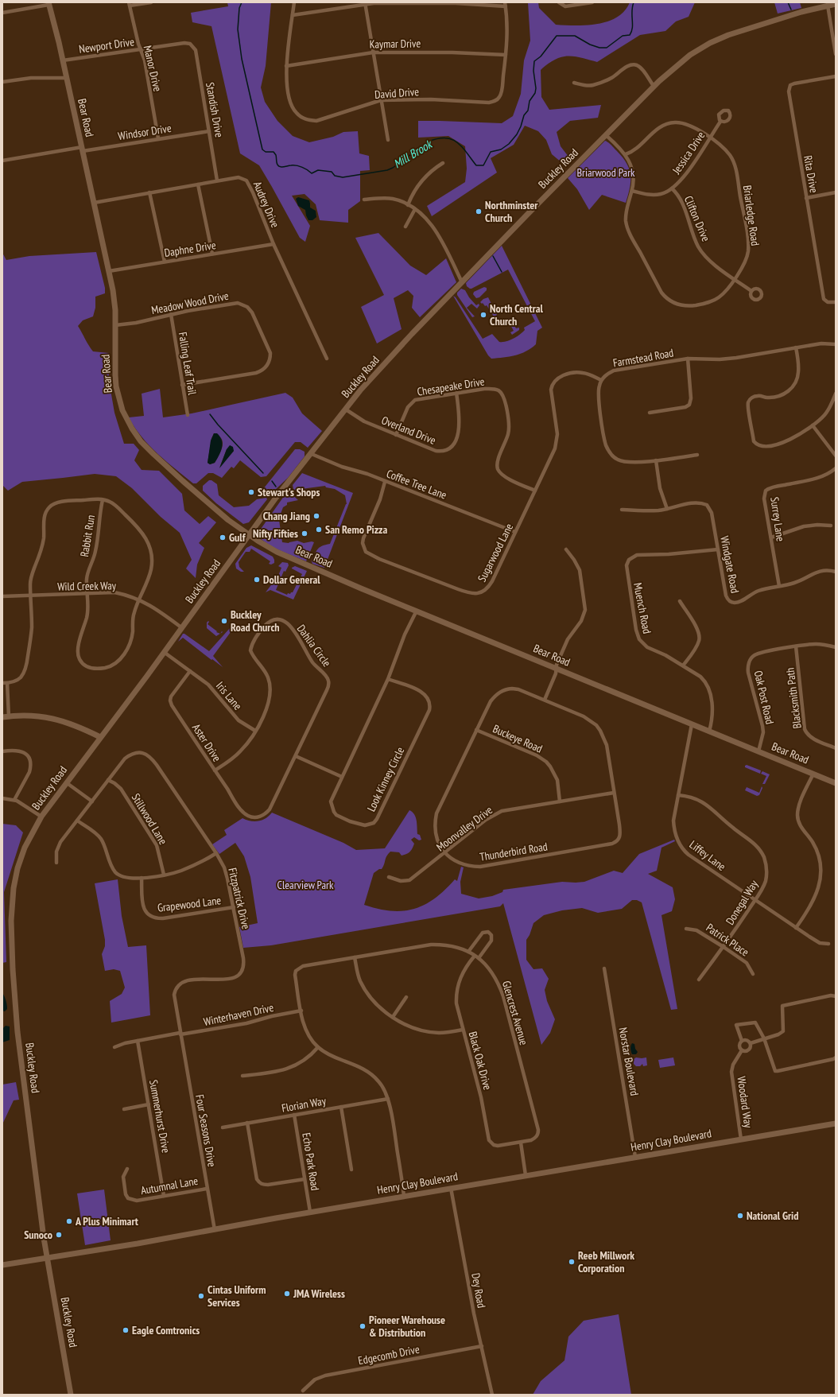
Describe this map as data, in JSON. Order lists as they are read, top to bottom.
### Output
{
  "streets": {
    "main road": ["Bear Road", "Buckley Road", "Henry Clay Boulevard"],
    "street": [
      "Kaymar Drive",
      "Newport Drive",
      "Manor Drive",
      "David Drive",
      "Standish Drive",
      "Windsor Drive",
      "Jessica Drive",
      "Rita Drive",
      "Audrey Drive",
      "Briarledge Road",
      "Clifton Drive",
      "Daphne Drive",
      "Meadow Wood Drive",
      "Farmstead Road",
      "Falling Leaf Trail",
      "Chesapeake Drive",
      "Overland Drive",
      "Coffee Tree Lane",
      "Surrey Lane",
      "Rabbit Run",
      "Sugarwood Lane",
      "Windgate Road",
      "Wild Creek Way",
      "Muench Road",
      "Dahlia Circle",
      "Iris Lane",
      "Oak Post Road",
      "Blacksmith Path",
      "Buckeye Road",
      "Aster Drive",
      "Look Kinney Circle",
      "Stillwood Lane",
      "Moonvalley Drive",
      "Thunderbird Road",
      "Liffey Lane",
      "Fitzpatrick Drive",
      "Donegal Way",
      "Grapewood Lane",
      "Patrick Place",
      "Glencrest Avenue",
      "Winterhaven Drive",
      "Black Oak Drive",
      "Norstar Boulevard",
      "Woodard Way",
      "Florian Way",
      "Summerhurst Drive",
      "Four Seasons Drive",
      "Echo Park Road",
      "Autumnal Lane",
      "Dey Road",
      "Edgecomb Drive"
    ]
  },
  "crossings": [
    ["Kaymar Drive", "David Drive"],
    ["Newport Drive", "Manor Drive"],
    ["Newport Drive", "Standish Drive"],
    ["Newport Drive", "Bear Road"],
    ["Manor Drive", "Windsor Drive"],
    ["Standish Drive", "Windsor Drive"],
    ["Standish Drive", "Audrey Drive"],
    ["Bear Road", "Windsor Drive"],
    ["Bear Road", "Buckley Road"],
    ["Bear Road", "Audrey Drive"],
    ["Bear Road", "Daphne Drive"],
    ["Bear Road", "Meadow Wood Drive"],
    ["Bear Road", "Muench Road"],
    ["Bear Road", "Oak Post Road"],
    ["Bear Road", "Look Kinney Circle"],
    ["Bear Road", "Liffey Lane"],
    ["Jessica Drive", "Briarledge Road"],
    ["Jessica Drive", "Clifton Drive"],
    ["Buckley Road", "Briarledge Road"],
    ["Buckley Road", "Overland Drive"],
    ["Buckley Road", "Coffee Tree Lane"],
    ["Buckley Road", "Wild Creek Way"],
    ["Buckley Road", "Iris Lane"],
    ["Buckley Road", "Henry Clay Boulevard"],
    ["Audrey Drive", "Daphne Drive"],
    ["Briarledge Road", "Clifton Drive"],
    ["Meadow Wood Drive", "Falling Leaf Trail"],
    ["Farmstead Road", "Sugarwood Lane"],
    ["Chesapeake Drive", "Overland Drive"],
    ["Chesapeake Drive", "Sugarwood Lane"],
    ["Coffee Tree Lane", "Sugarwood Lane"],
    ["Surrey Lane", "Windgate Road"],
    ["Rabbit Run", "Wild Creek Way"],
    ["Windgate Road", "Muench Road"],
    ["Dahlia Circle", "Iris Lane"],
    ["Dahlia Circle", "Aster Drive"],
    ["Iris Lane", "Aster Drive"],
    ["Oak Post Road", "Blacksmith Path"],
    ["Buckeye Road", "Moonvalley Drive"],
    ["Buckeye Road", "Thunderbird Road"],
    ["Stillwood Lane", "Fitzpatrick Drive"],
    ["Moonvalley Drive", "Thunderbird Road"],
    ["Liffey Lane", "Donegal Way"],
    ["Fitzpatrick Drive", "Grapewood Lane"],
    ["Fitzpatrick Drive", "Winterhaven Drive"],
    ["Fitzpatrick Drive", "Four Seasons Drive"],
    ["Donegal Way", "Patrick Place"],
    ["Glencrest Avenue", "Winterhaven Drive"],
    ["Glencrest Avenue", "Black Oak Drive"],
    ["Winterhaven Drive", "Summerhurst Drive"],
    ["Winterhaven Drive", "Four Seasons Drive"],
    ["Norstar Boulevard", "Henry Clay Boulevard"],
    ["Woodard Way", "Henry Clay Boulevard"],
    ["Florian Way", "Echo Park Road"],
    ["Summerhurst Drive", "Autumnal Lane"],
    ["Four Seasons Drive", "Henry Clay Boulevard"],
    ["Four Seasons Drive", "Autumnal Lane"],
    ["Henry Clay Boulevard", "Echo Park Road"],
    ["Henry Clay Boulevard", "Dey Road"],
    ["Dey Road", "Edgecomb Drive"]
  ],
  "water": ["Mill Brook"],
  "parks": ["Briarwood Park", "Clearview Park"],
  "places": [
    "Northminster Church",
    "North Central Church",
    "Stewart's Shops",
    "Chang Jiang",
    "San Remo Pizza",
    "Nifty Fifties",
    "Gulf",
    "Dollar General",
    "Buckley Road Church",
    "National Grid",
    "A Plus Minimart",
    "Sunoco",
    "Reeb Millwork Corporation",
    "JMA Wireless",
    "Cintas Uniform Services",
    "Pioneer Warehouse & Distribution",
    "Eagle Comtronics"
  ]
}
